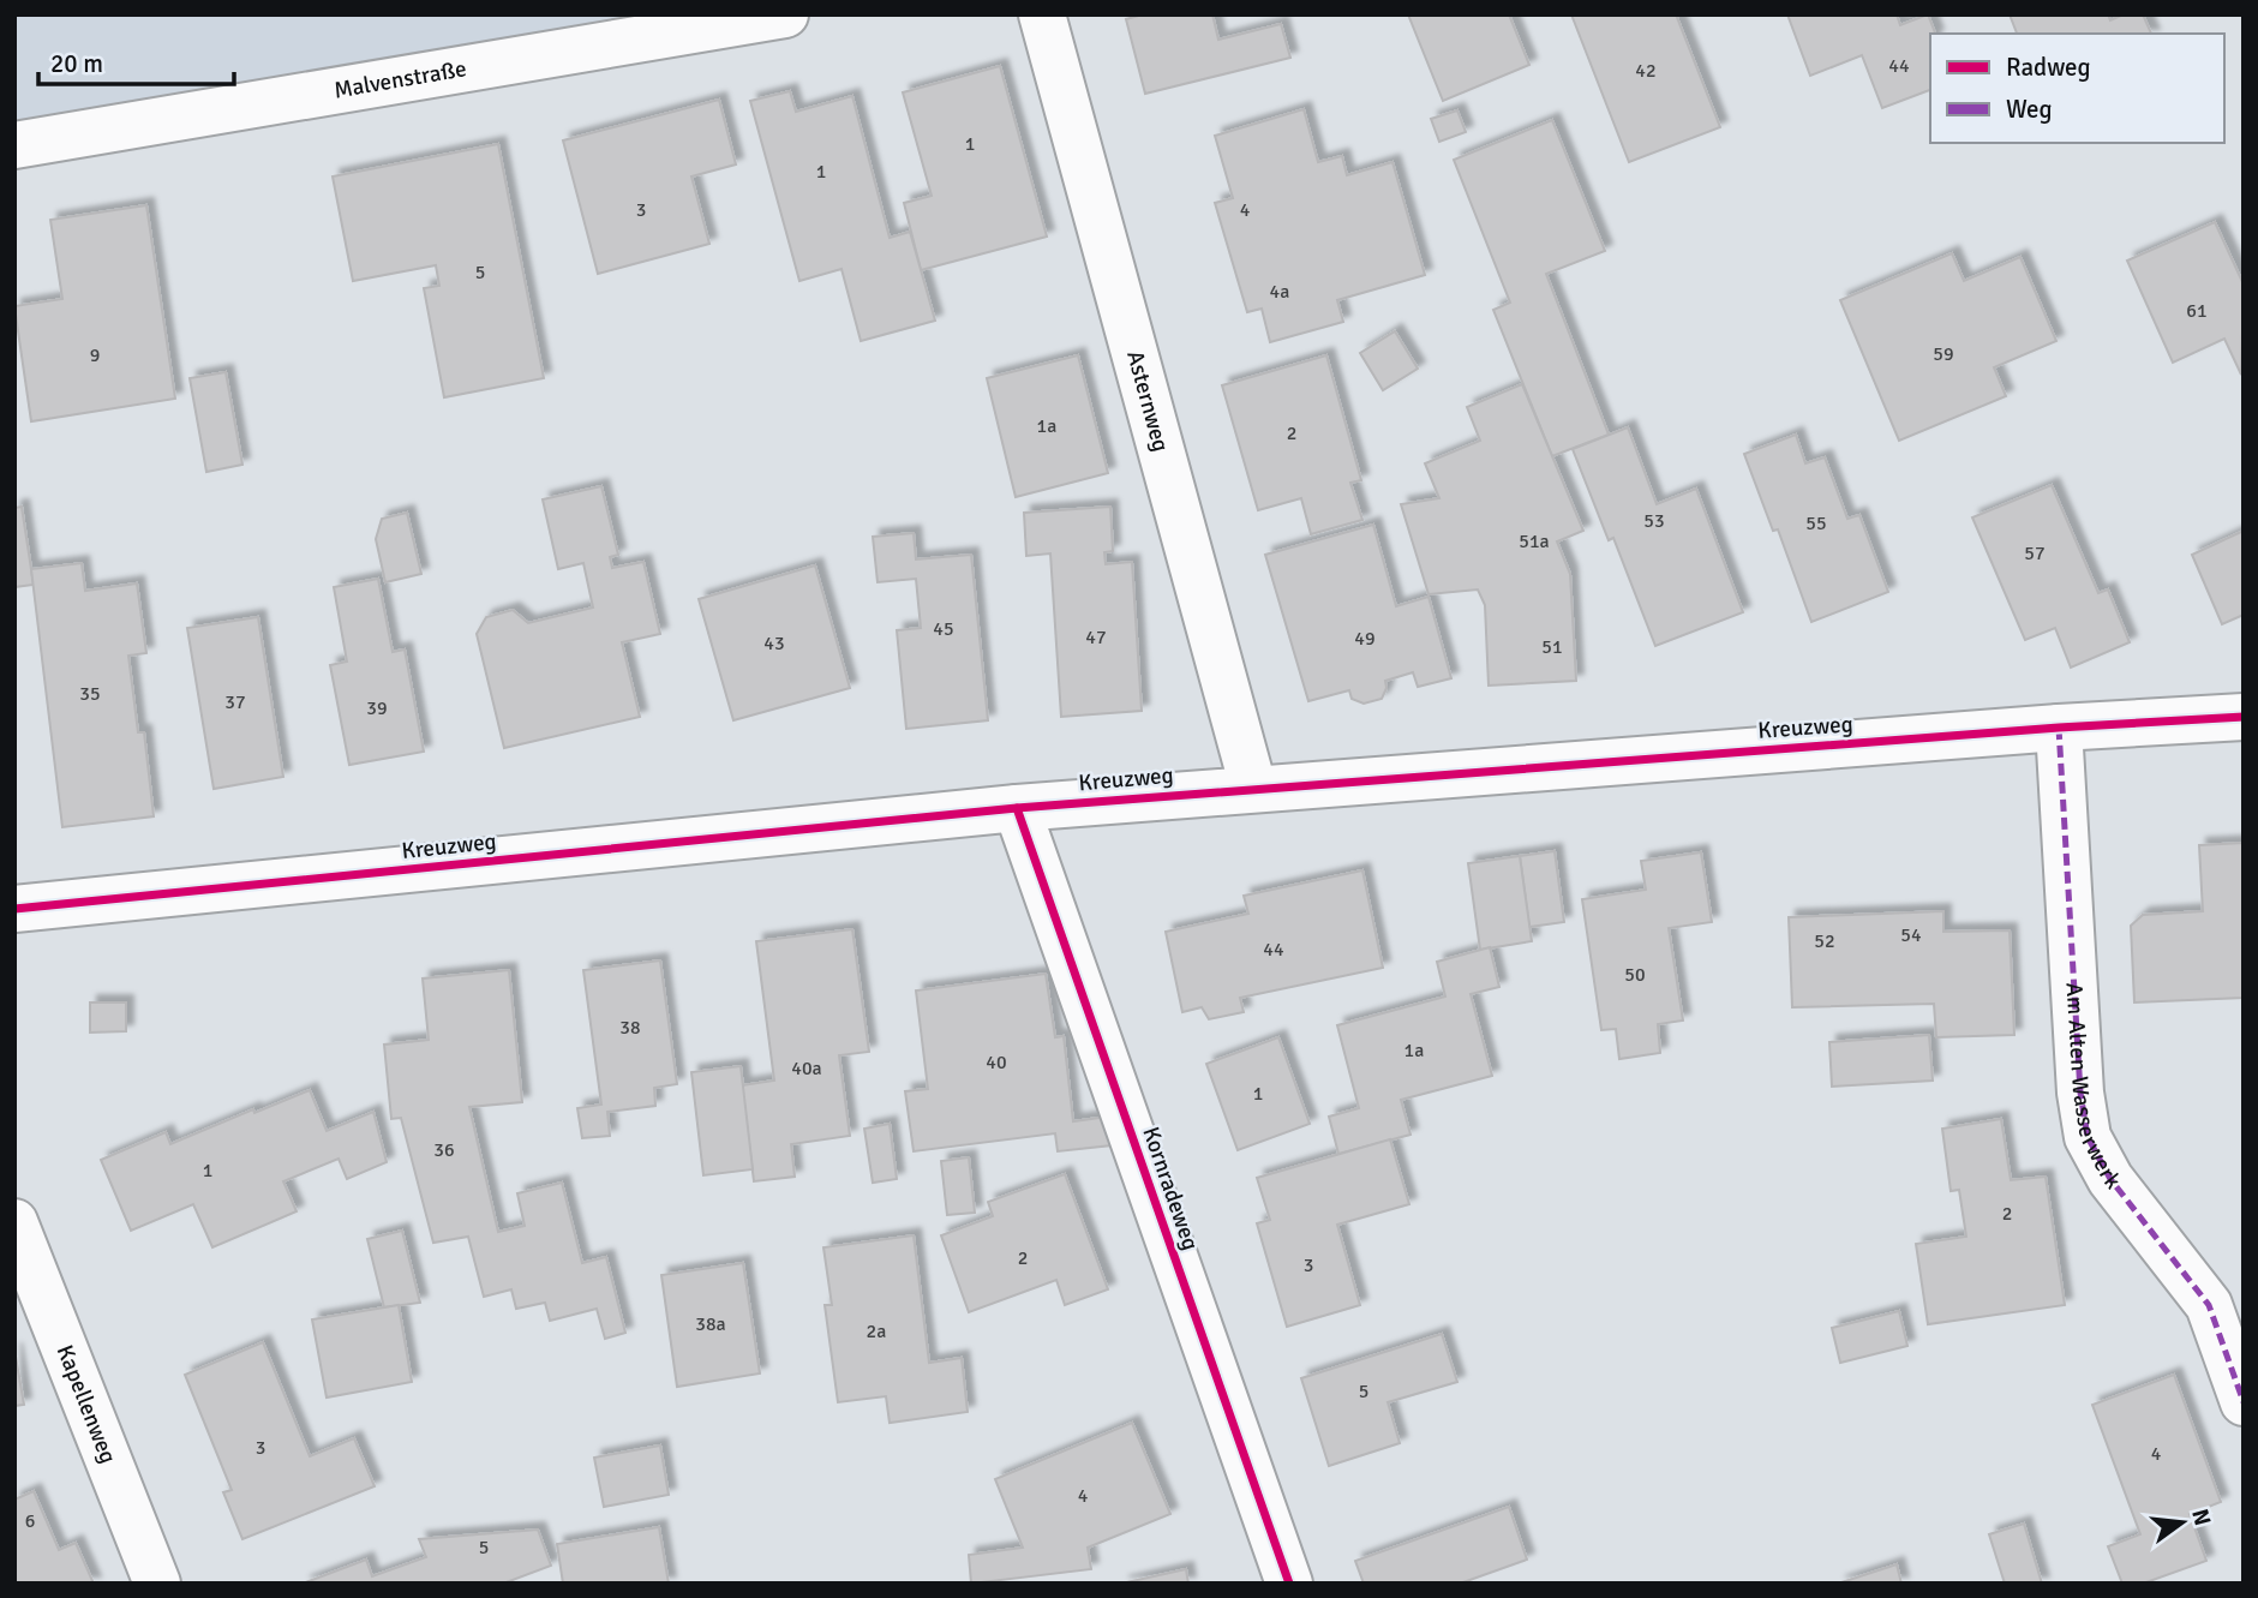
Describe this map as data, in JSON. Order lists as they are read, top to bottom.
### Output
{
  "streets": {
    "street": [
      "Malvenstraße",
      "Asternweg",
      "Kreuzweg",
      "Am Alten Wasserwerk",
      "Kornradeweg",
      "Kapellenweg"
    ]
  },
  "crossings": [
    ["Asternweg", "Kreuzweg"],
    ["Kreuzweg", "Am Alten Wasserwerk"],
    ["Kreuzweg", "Kornradeweg"]
  ],
  "house_numbers": [
    "44",
    "42",
    "1",
    "1",
    "3",
    "4",
    "5",
    "4a",
    "61",
    "59",
    "9",
    "1a",
    "2",
    "53",
    "55",
    "51a",
    "57",
    "45",
    "47",
    "49",
    "43",
    "51",
    "35",
    "37",
    "39",
    "54",
    "52",
    "44",
    "50",
    "38",
    "1a",
    "40",
    "40a",
    "1",
    "36",
    "1",
    "2",
    "2",
    "3",
    "38a",
    "2a",
    "5",
    "3",
    "4",
    "4",
    "6",
    "5"
  ],
  "legend": ["Radweg", "Weg"],
  "scale_bar": "20 m",
  "north": "right"
}
